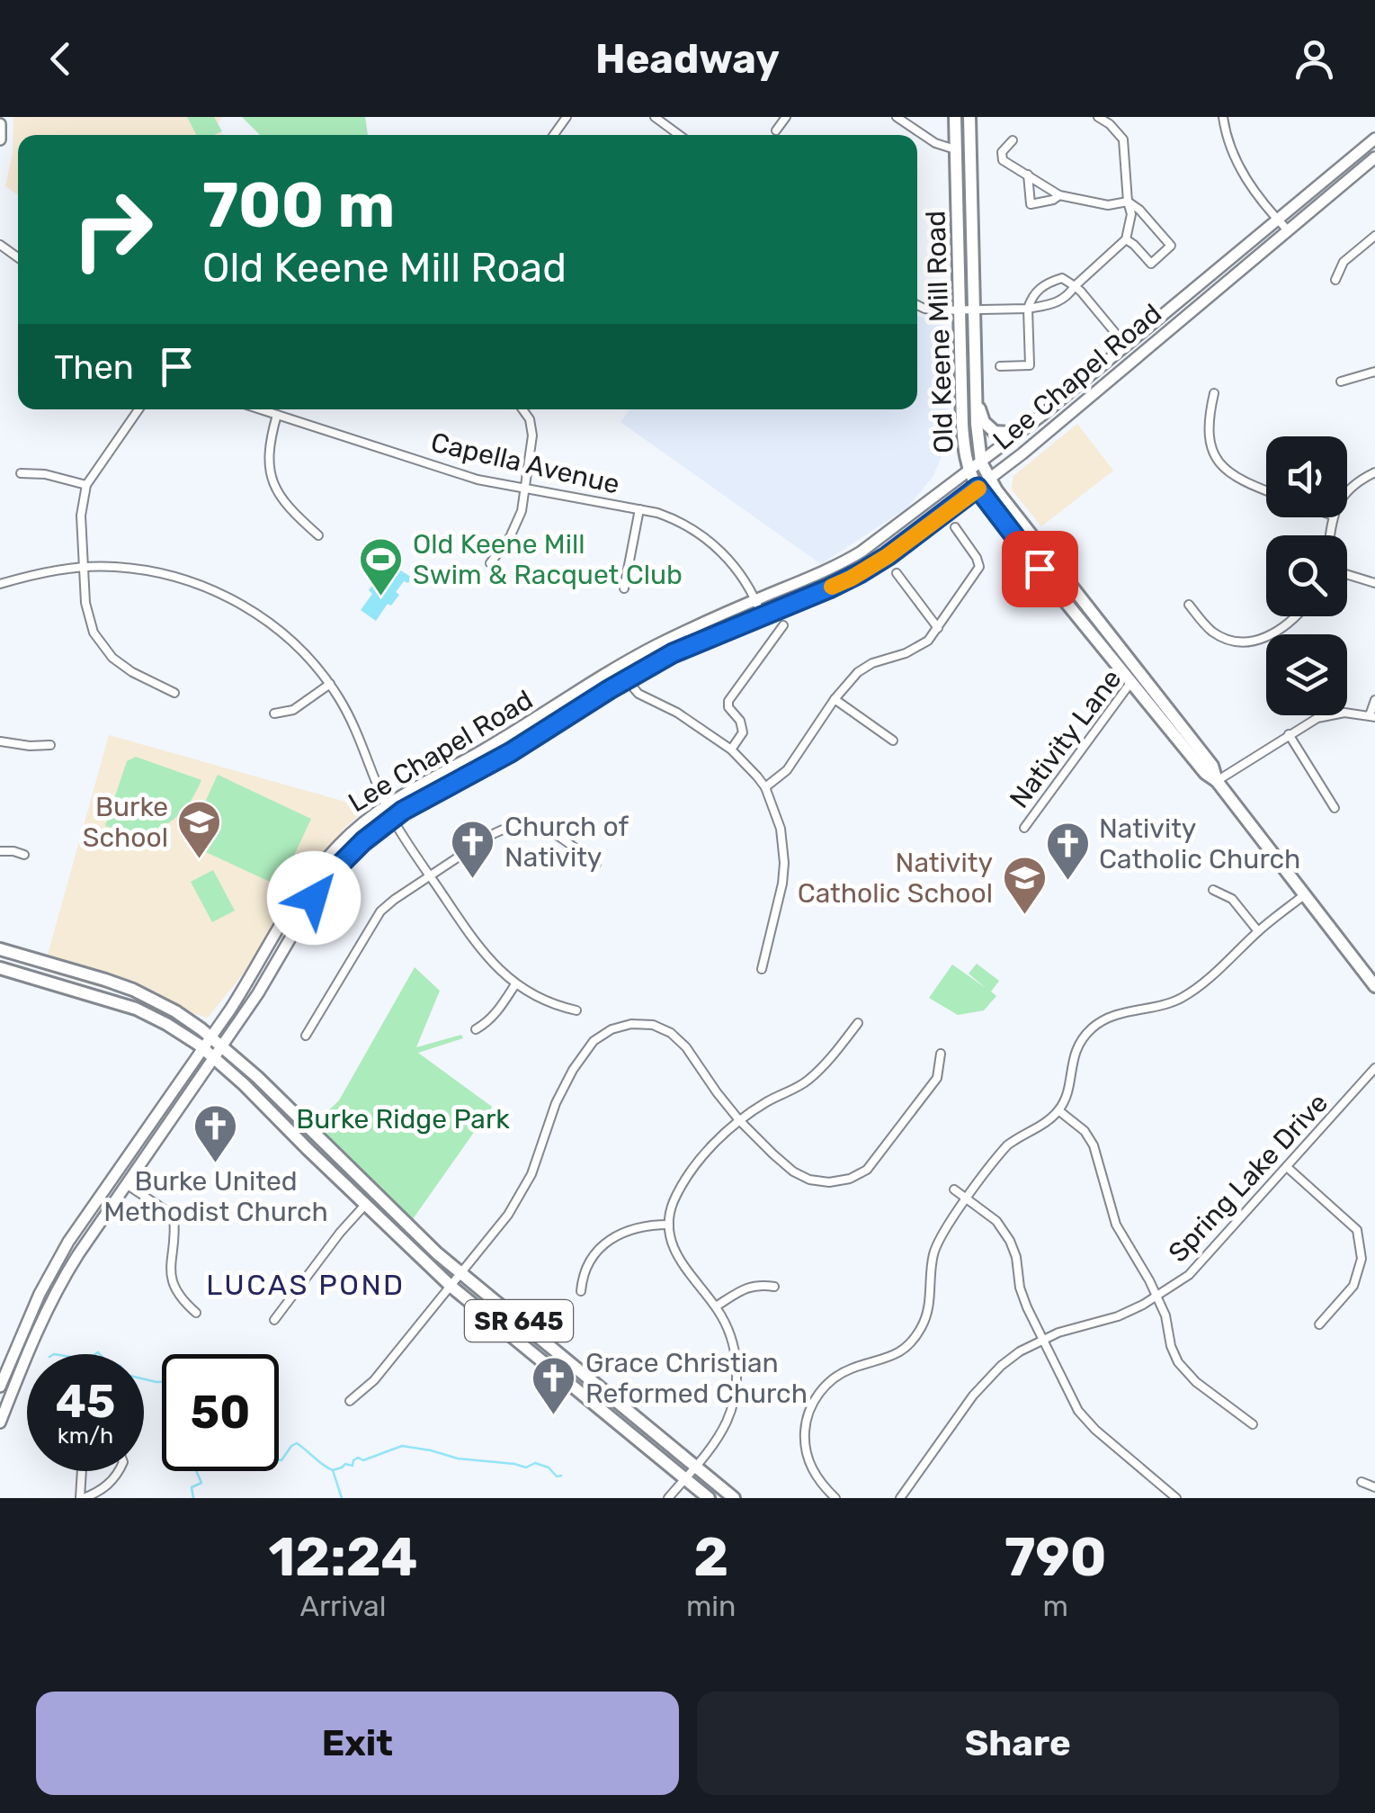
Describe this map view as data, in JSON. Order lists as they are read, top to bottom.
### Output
{
  "streets": {
    "main road": ["Old Keene Mill Road", "Lee Chapel Road", "SR 645"],
    "street": ["Capella Avenue", "Nativity Lane", "Spring Lake Drive"]
  },
  "crossings": [
    ["Old Keene Mill Road", "Lee Chapel Road"],
    ["Old Keene Mill Road", "Nativity Lane"],
    ["Lee Chapel Road", "Capella Avenue"],
    ["Lee Chapel Road", "SR 645"]
  ],
  "districts": ["LUCAS POND"],
  "parks": ["Burke Ridge Park"],
  "places": {
    "sports": ["Old Keene Mill Swim & Racquet Club"],
    "school or university": ["Burke School", "Nativity Catholic School"],
    "church": [
      "Church of Nativity",
      "Nativity Catholic Church",
      "Burke United Methodist Church",
      "Grace Christian Reformed Church"
    ]
  },
  "page": {
    "header": "Headway",
    "turn": ["700 m", "Old Keene Mill Road"],
    "then": "Then",
    "speed": "45 km/h",
    "limit": "50",
    "eta": [
      "12:24",
      "Arrival",
      "2",
      "min",
      "790",
      "m"
    ],
    "buttons": ["Exit", "Share"]
  }
}
